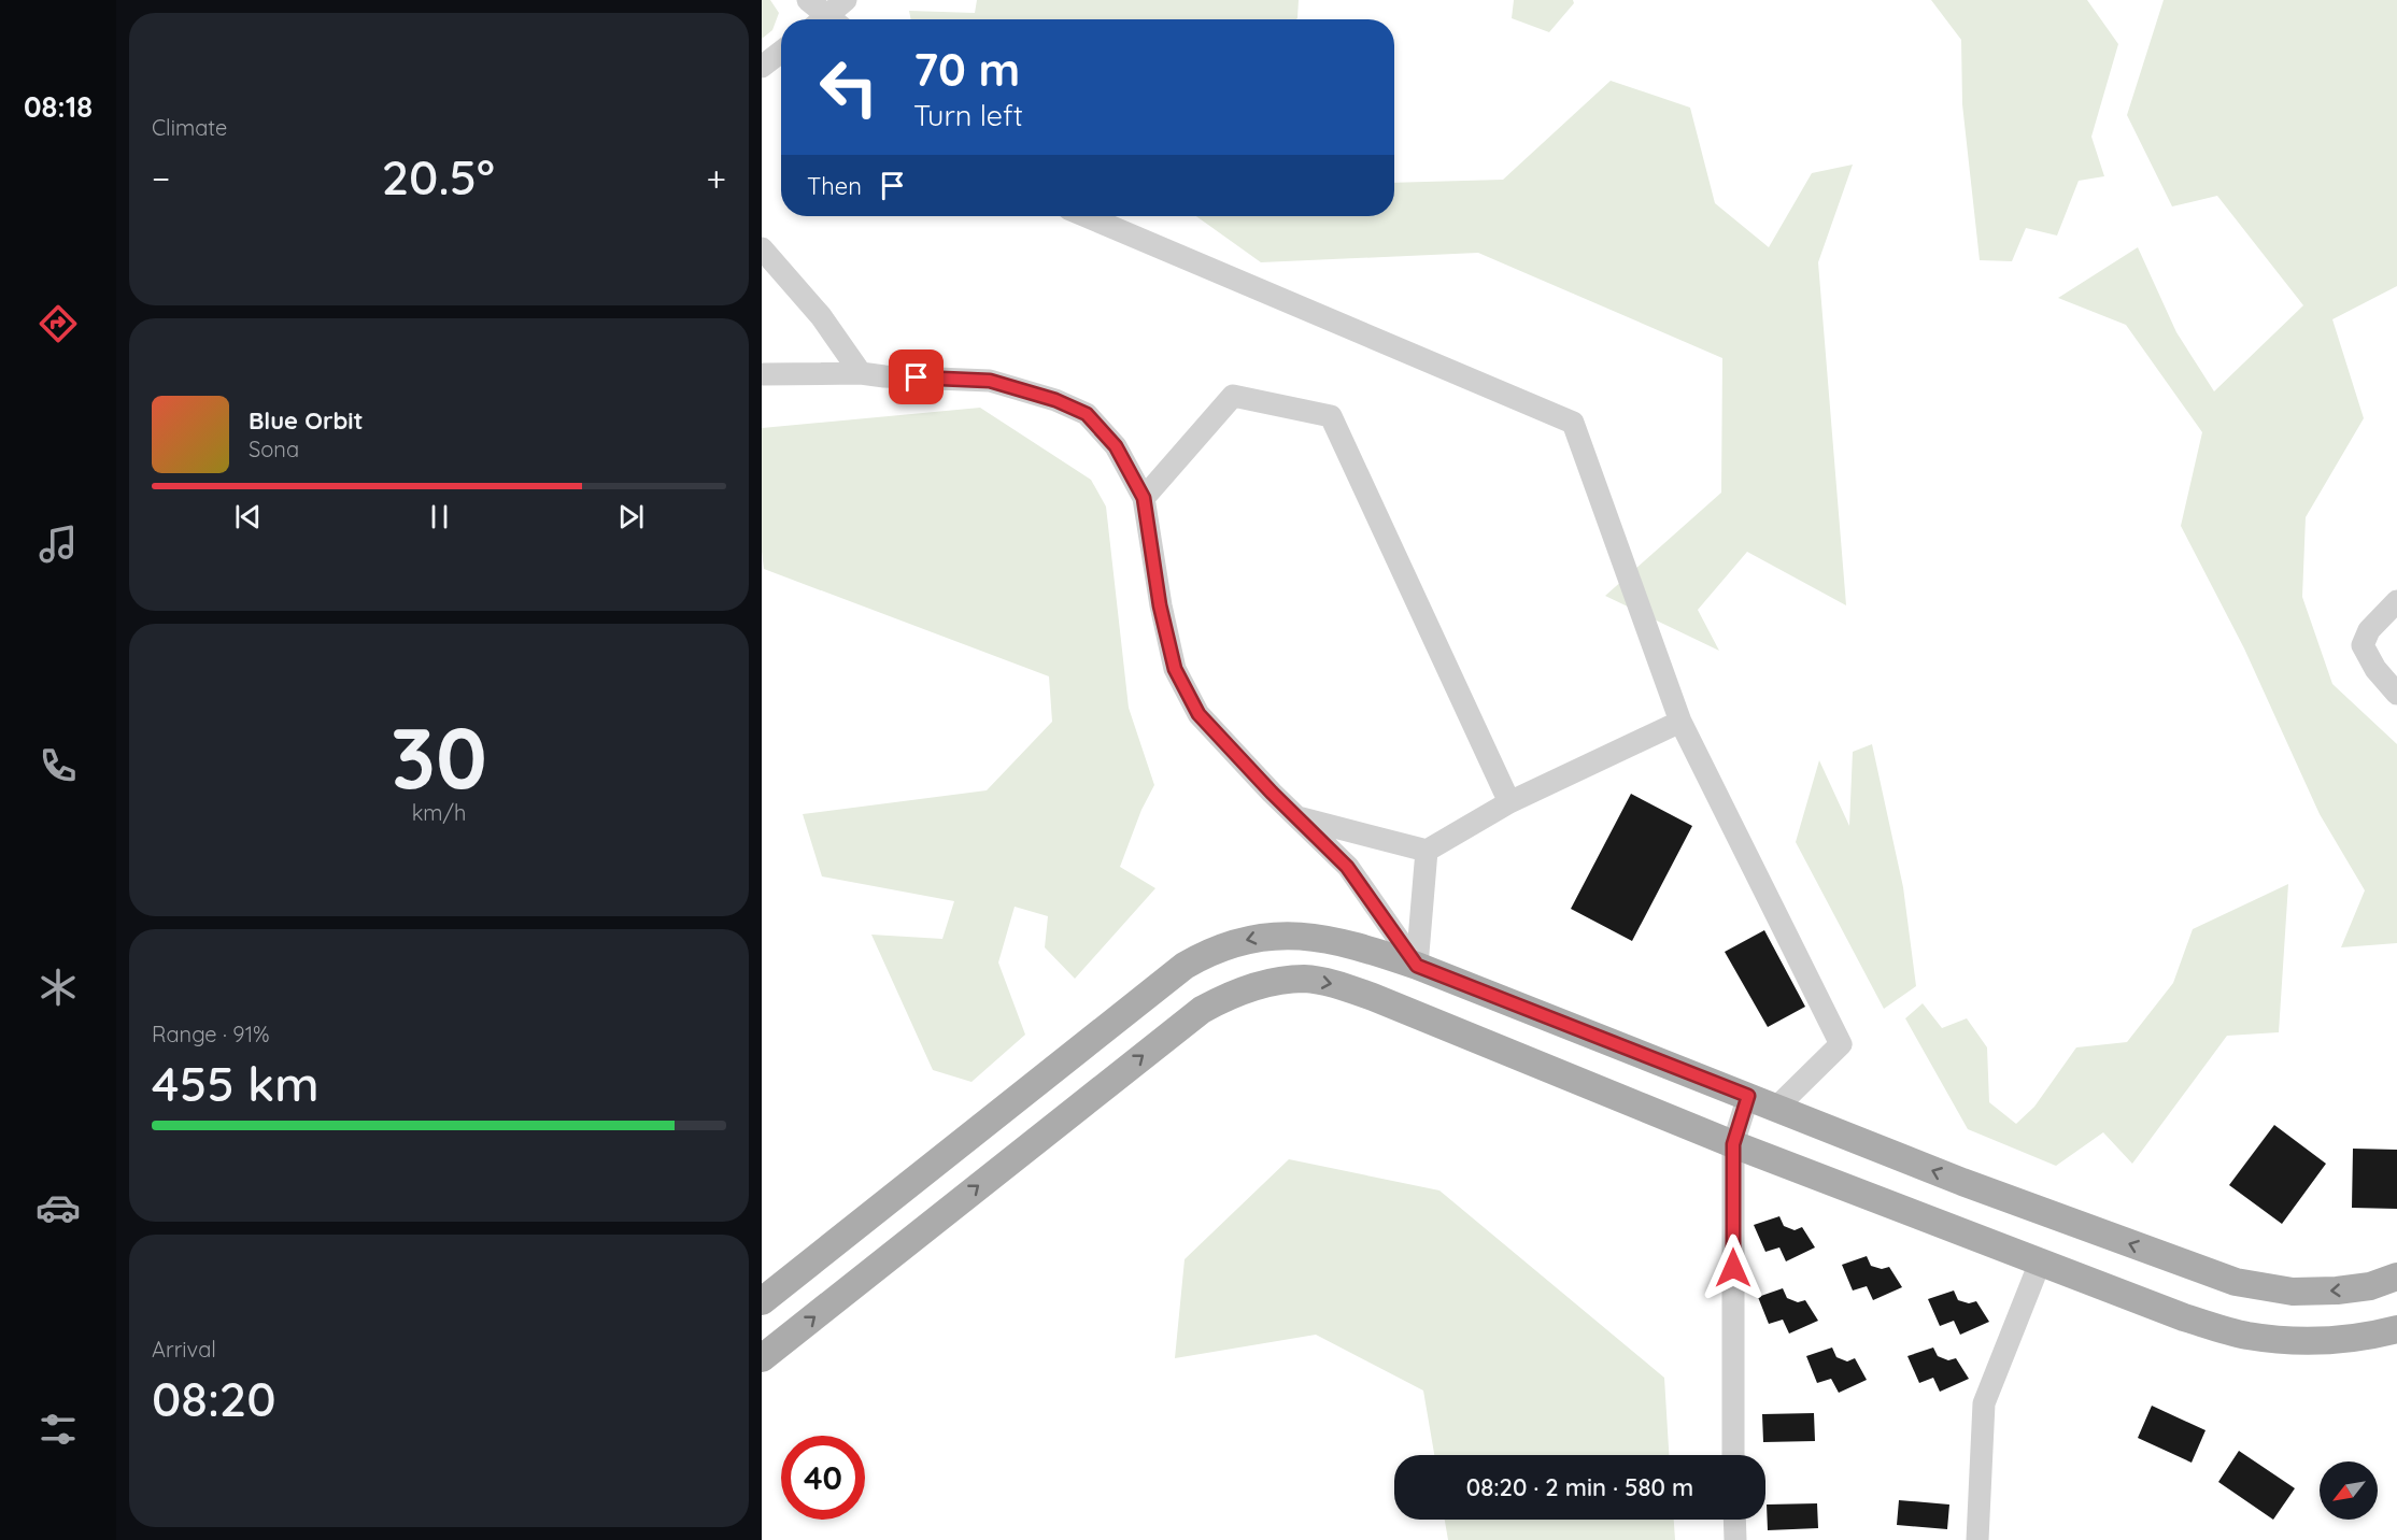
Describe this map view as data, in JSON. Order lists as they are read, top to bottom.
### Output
{
  "north": "bottom left",
  "page": {
    "tabs": "08:18",
    "tile": [
      "Climate",
      ["30", "km/h"],
      ["Range · 91%", "455 km"],
      ["Arrival", "08:20"]
    ],
    "turn": ["70 m", "Turn left"],
    "heat": ["−", "20.5°", "+"],
    "then": "Then",
    "song": ["Blue Orbit", "Sona"],
    "limit": "40",
    "trip": "08:20 · 2 min · 580 m"
  }
}
